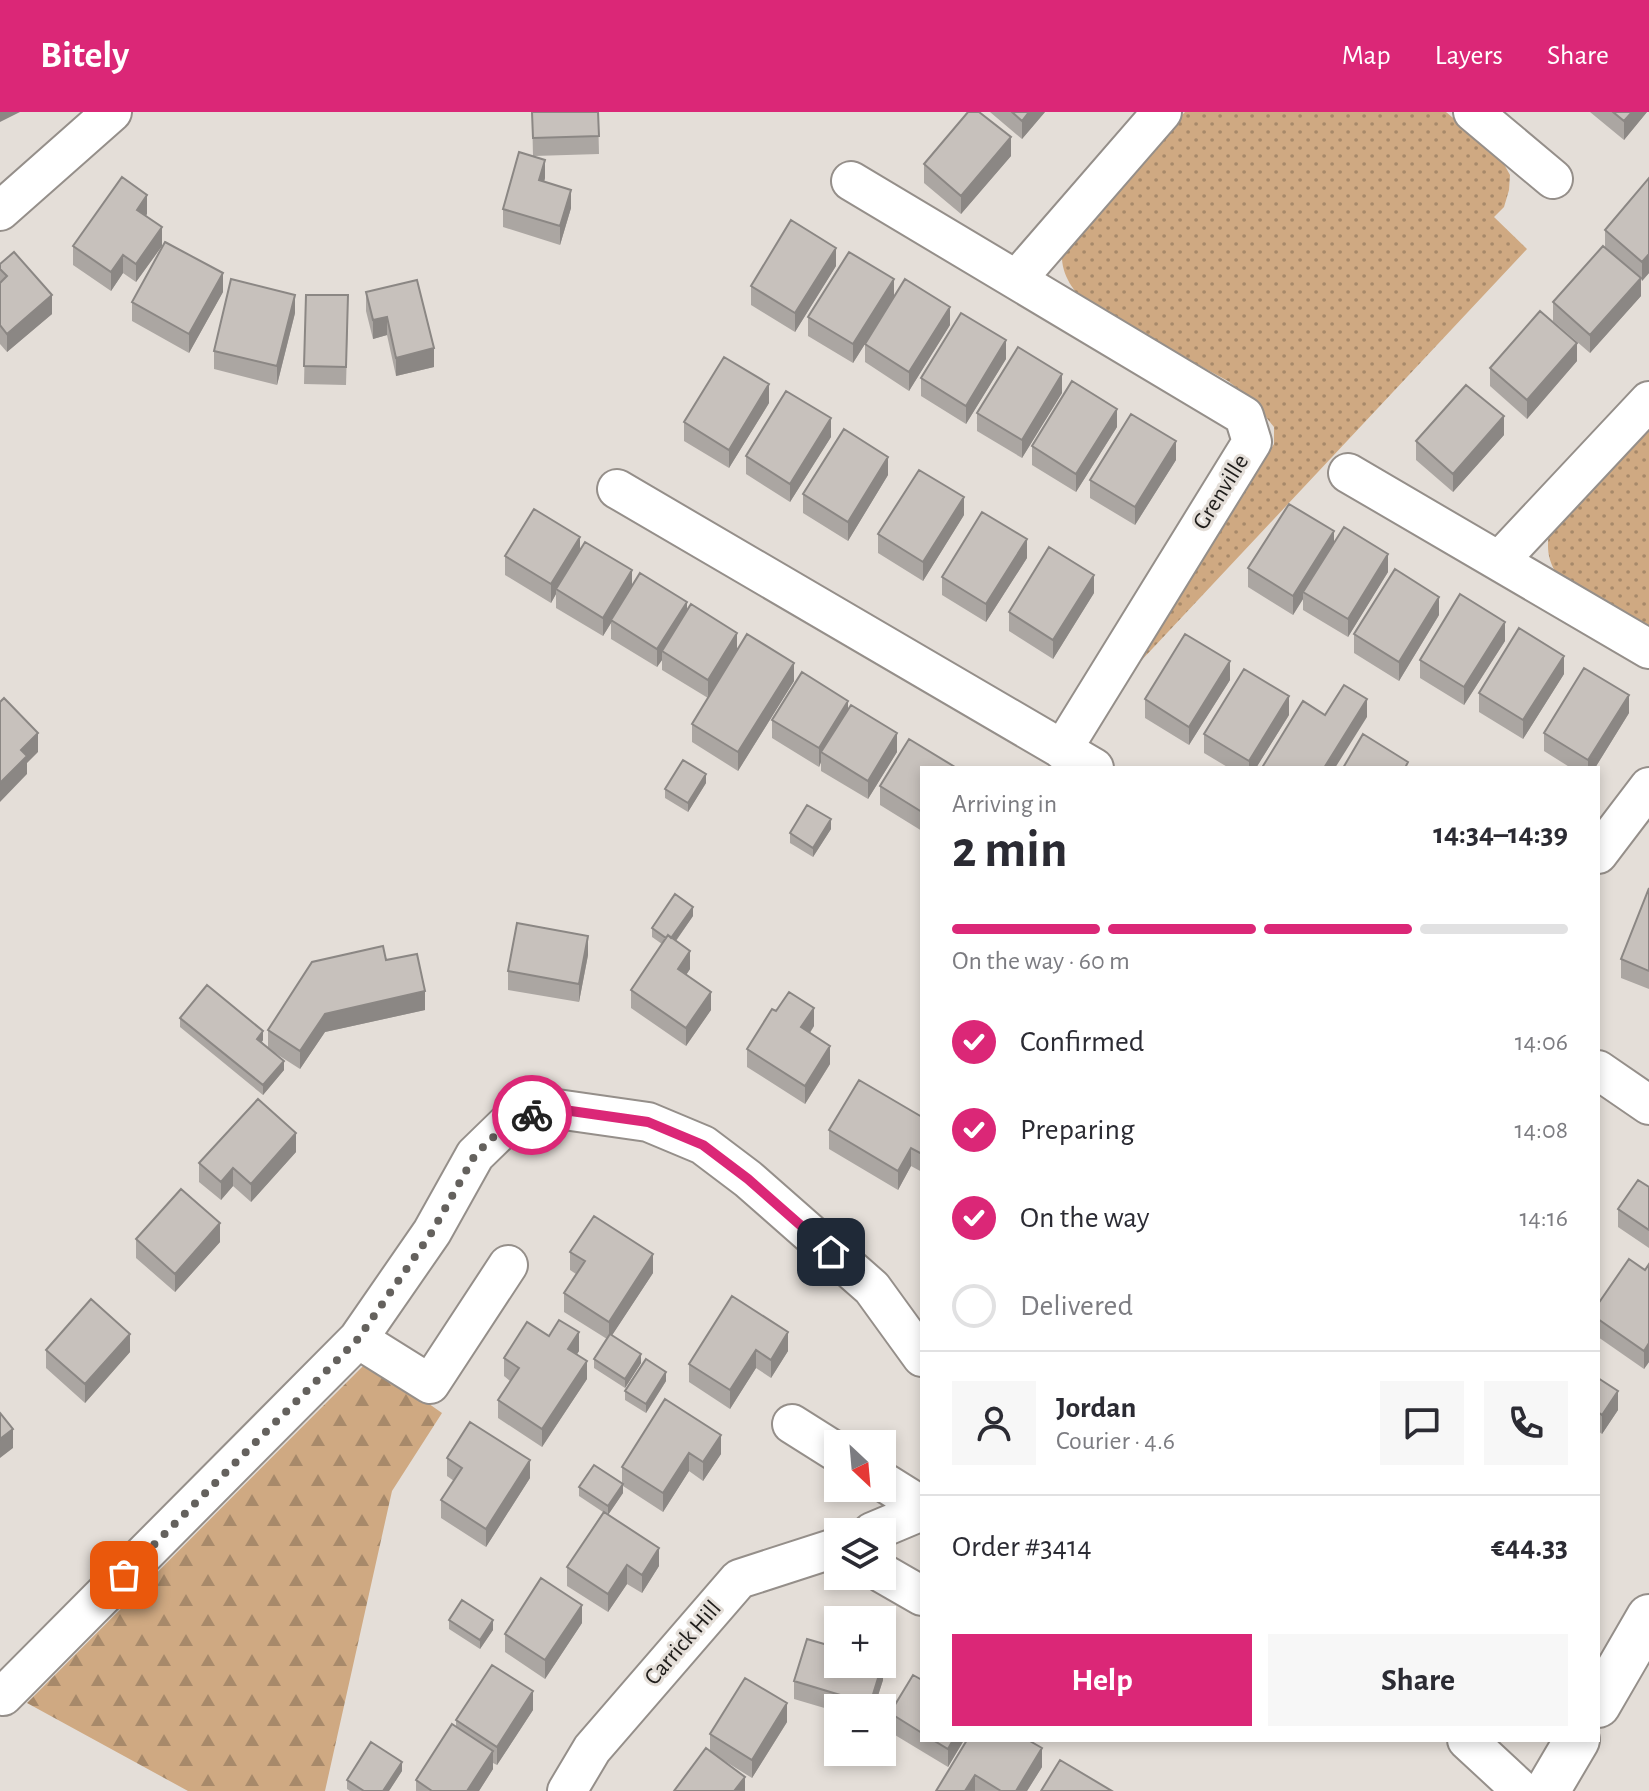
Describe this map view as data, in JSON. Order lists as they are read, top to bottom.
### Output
{
  "streets": {
    "street": ["Grenville", "Carrick Hill"]
  },
  "north": "bottom right",
  "page": {
    "header": "Bitely",
    "nav": ["Map", "Layers", "Share"],
    "heading": ["2 min", "Arriving in", "14:34–14:39"],
    "panel": [
      "Jordan",
      "Courier · 4.6",
      "Order #3414",
      "€44.33"
    ],
    "bar": "On the way · 60 m",
    "list": [
      ["Confirmed", "14:06"],
      ["Preparing", "14:08"],
      ["On the way", "14:16"],
      "Delivered"
    ],
    "map_buttons": ["+", "−"],
    "buttons": ["Help", "Share"]
  }
}
